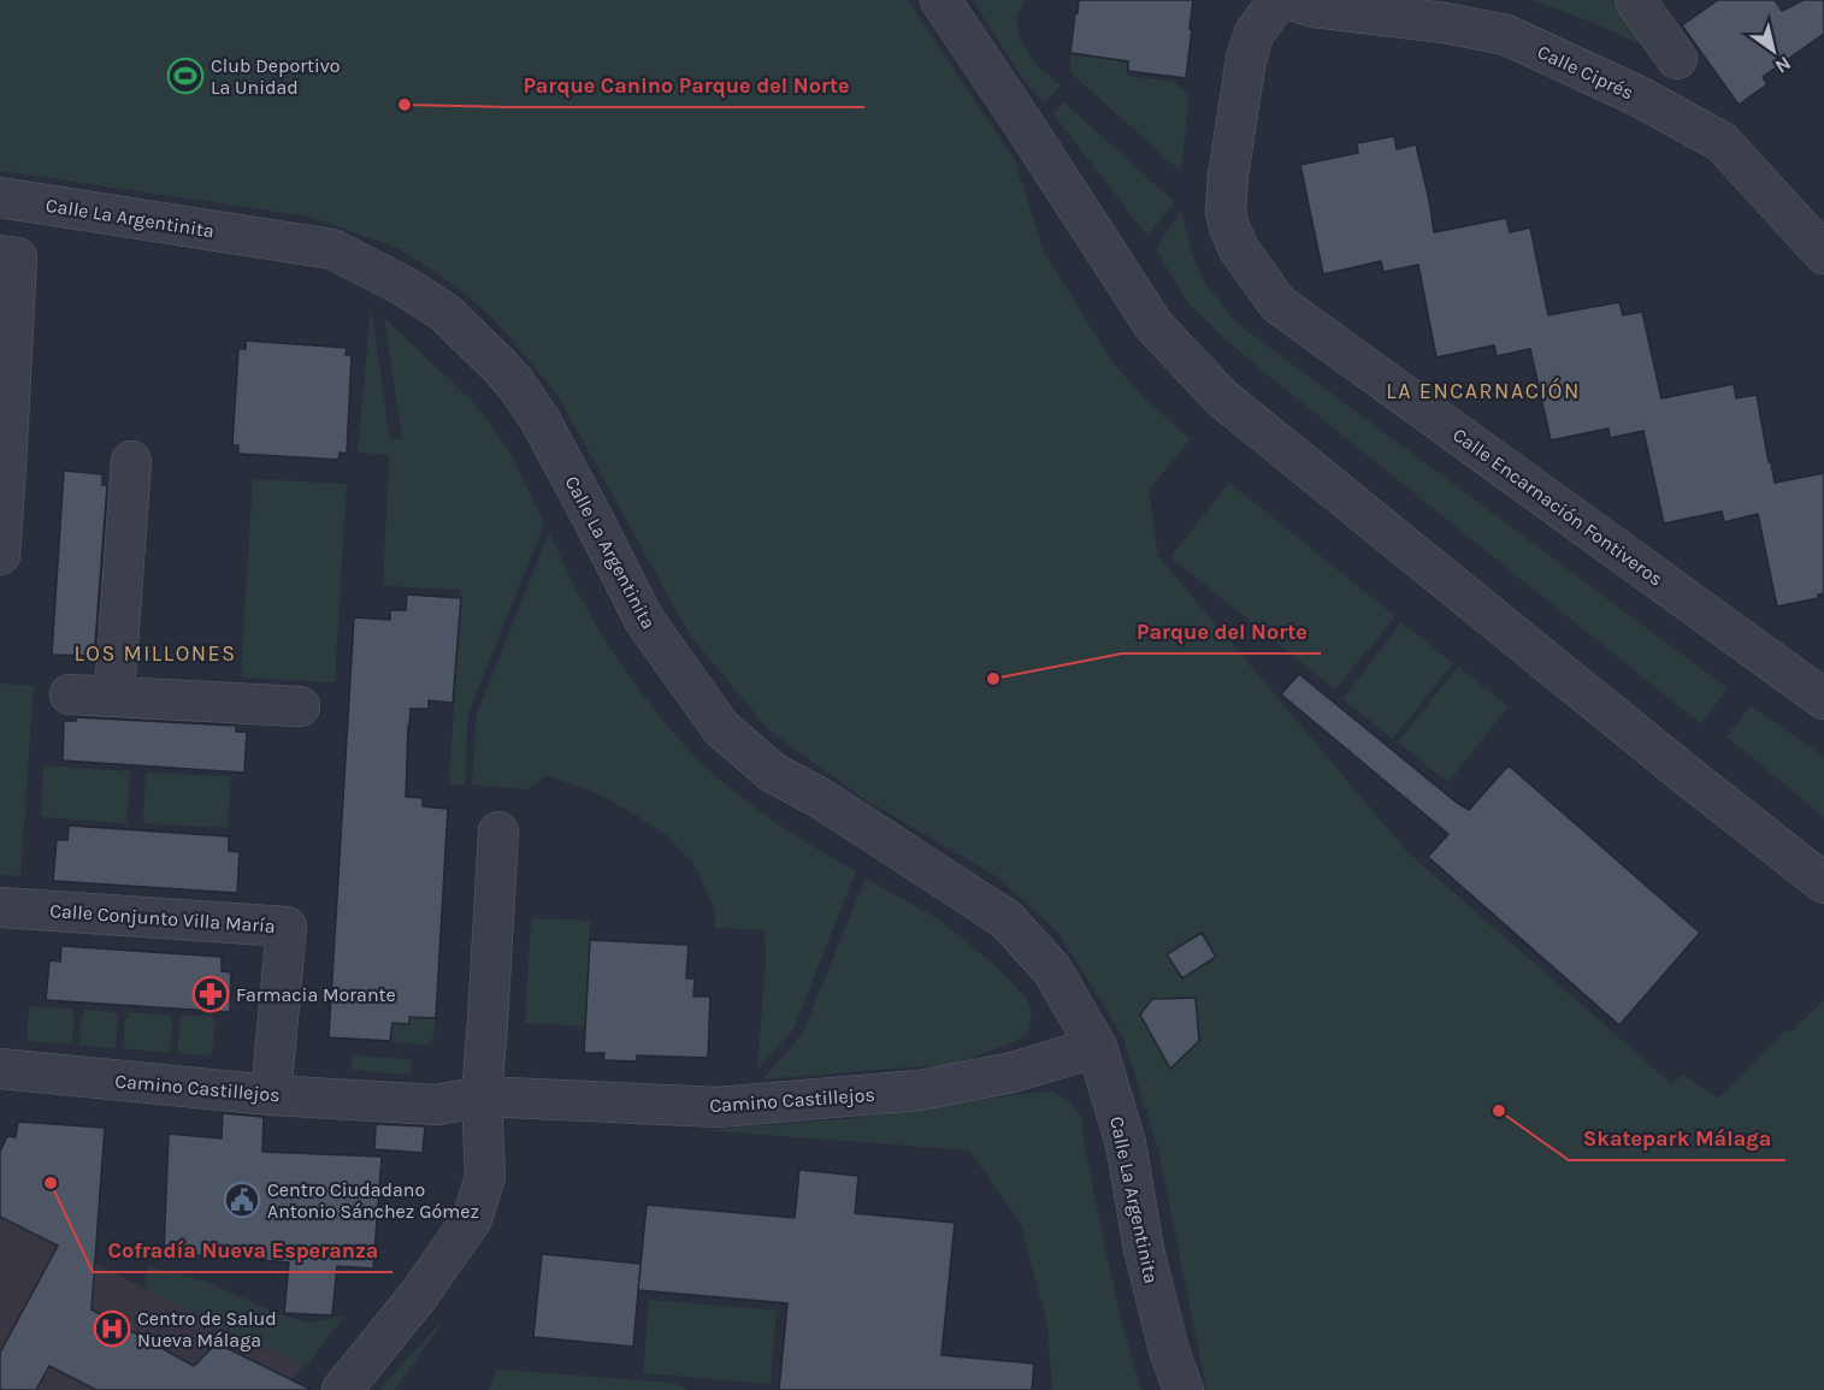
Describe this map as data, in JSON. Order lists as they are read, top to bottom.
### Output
{
  "streets": {
    "street": [
      "Calle Ciprés",
      "Calle La Argentinita",
      "Calle Encarnación Fontiveros",
      "Calle Conjunto Villa María",
      "Camino Castillejos"
    ]
  },
  "crossings": [
    ["Calle La Argentinita", "Camino Castillejos"],
    ["Calle Conjunto Villa María", "Camino Castillejos"]
  ],
  "districts": ["LA ENCARNACIÓN", "LOS MILLONES"],
  "places": {
    "sports": ["Club Deportivo La Unidad"],
    "other": [
      "Parque Canino Parque del Norte",
      "Parque del Norte",
      "Skatepark Málaga",
      "Cofradía Nueva Esperanza"
    ],
    "pharmacy": ["Farmacia Morante"],
    "public building": ["Centro Ciudadano Antonio Sánchez Gómez"],
    "hospital": ["Centro de Salud Nueva Málaga"]
  },
  "north": "bottom right"
}
